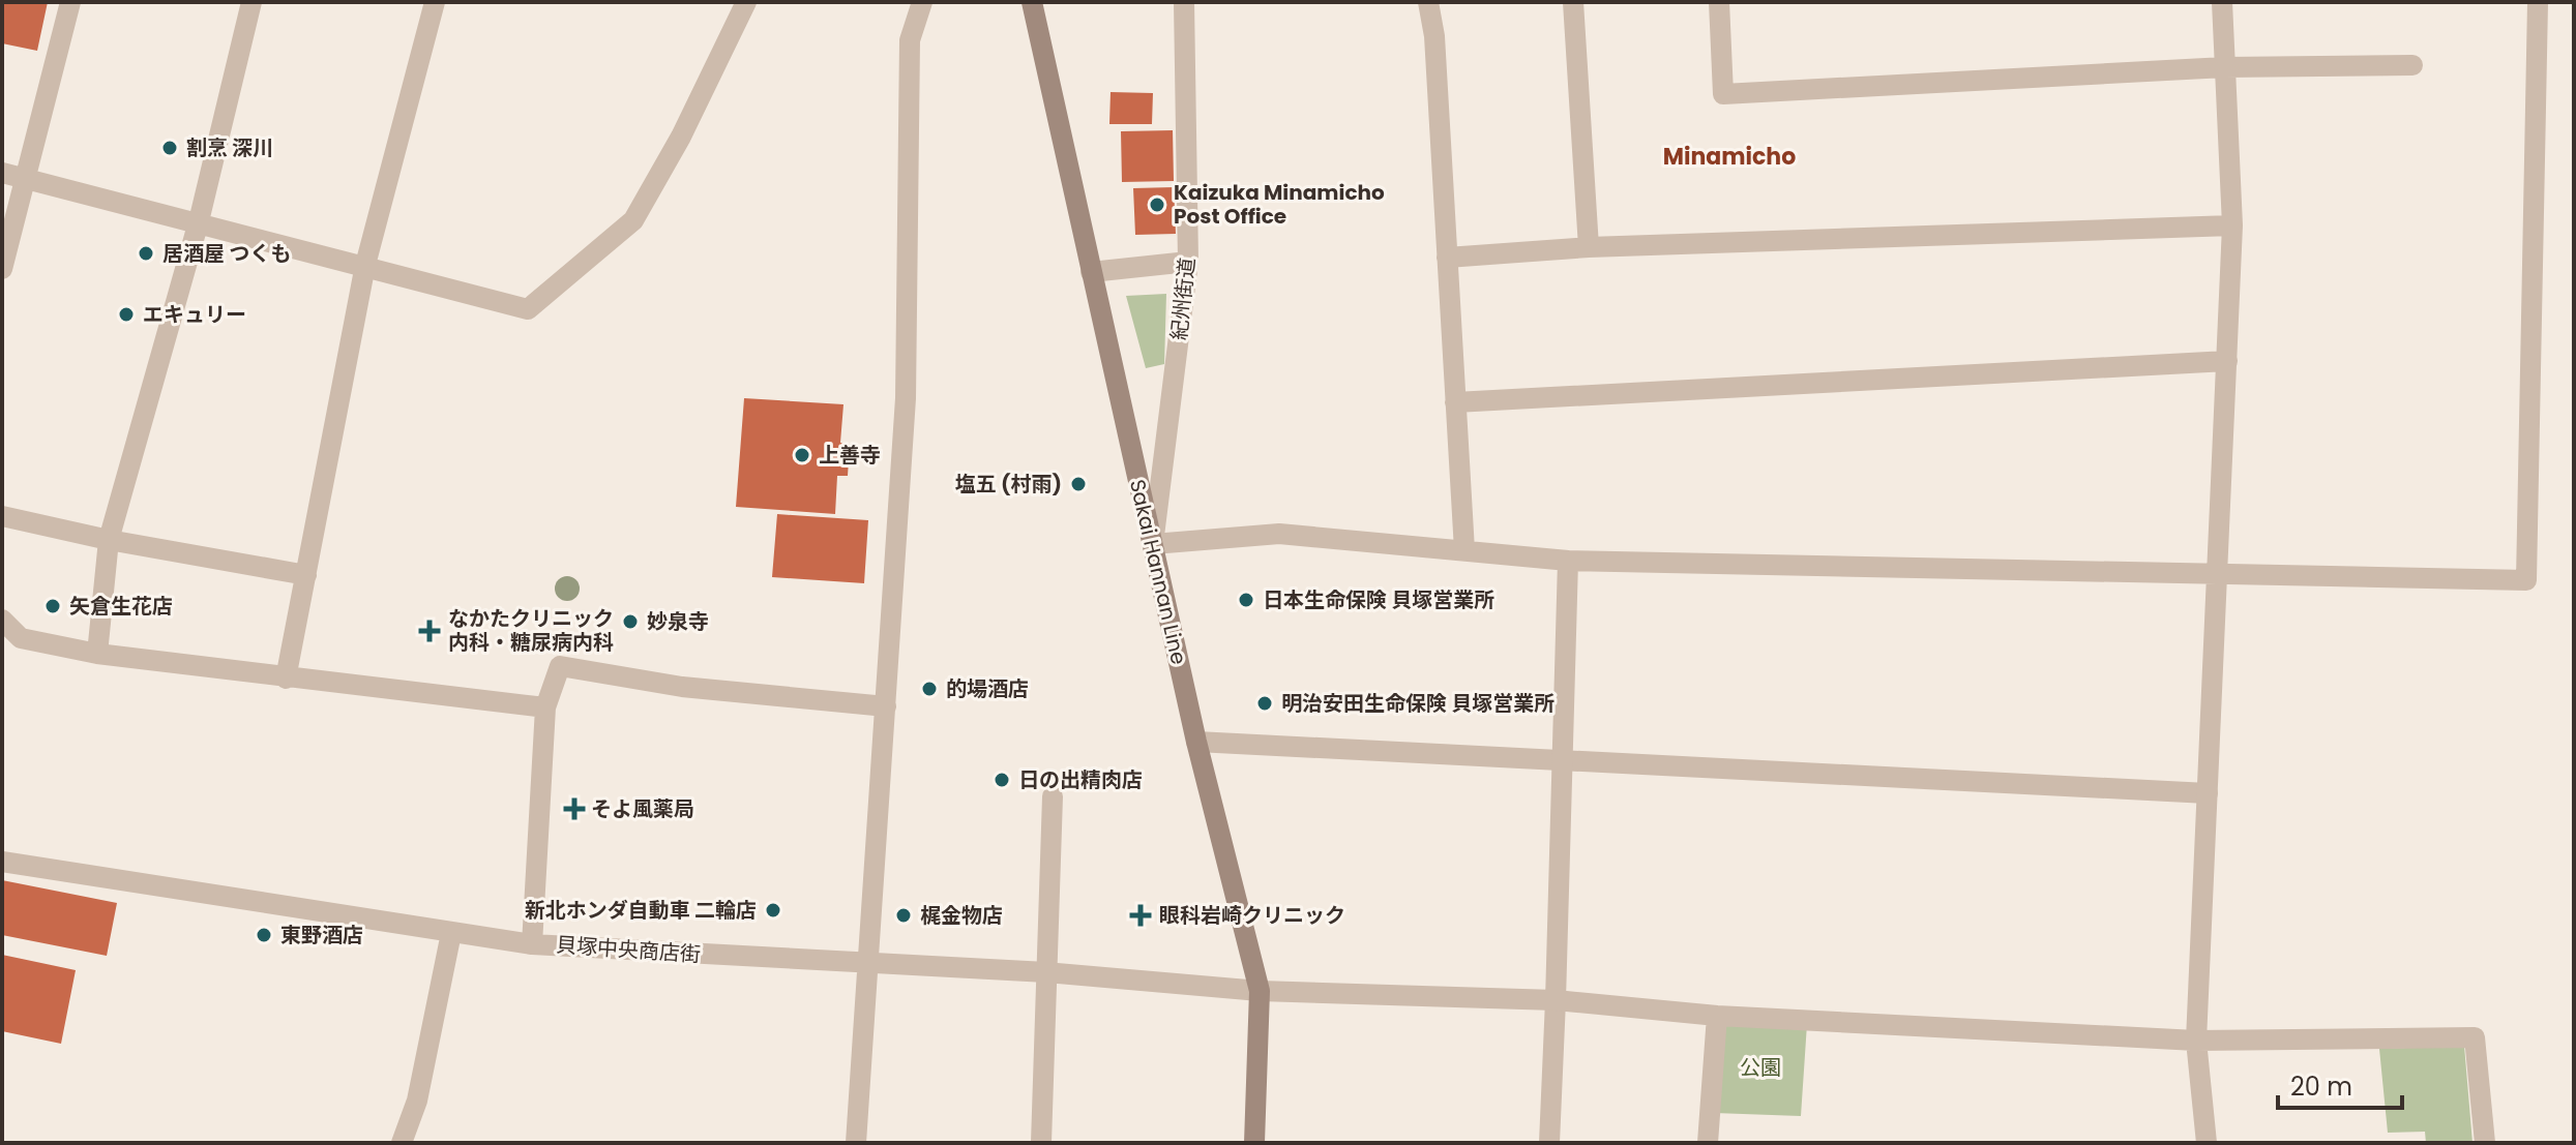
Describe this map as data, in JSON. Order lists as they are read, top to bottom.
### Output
{
  "streets": {
    "main road": ["Sakai Hannan Line"],
    "street": ["紀州街道", "貝塚中央商店街"]
  },
  "crossings": [
    ["紀州街道", "Sakai Hannan Line"],
    ["Sakai Hannan Line", "貝塚中央商店街"]
  ],
  "districts": ["Minamicho"],
  "parks": ["公園"],
  "places": {
    "other": [
      "割烹 深川",
      "Kaizuka Minamicho Post Office",
      "居酒屋 つくも",
      "エキュリー",
      "上善寺",
      "塩五 (村雨)",
      "日本生命保険 貝塚営業所",
      "矢倉生花店",
      "妙泉寺",
      "的場酒店",
      "明治安田生命保険 貝塚営業所",
      "日の出精肉店",
      "新北ホンダ自動車 二輪店",
      "梶金物店",
      "東野酒店"
    ],
    "health": ["なかたクリニック 内科・糖尿病内科", "そよ風薬局", "眼科岩崎クリニック"]
  },
  "scale_bar": "20 m"
}
